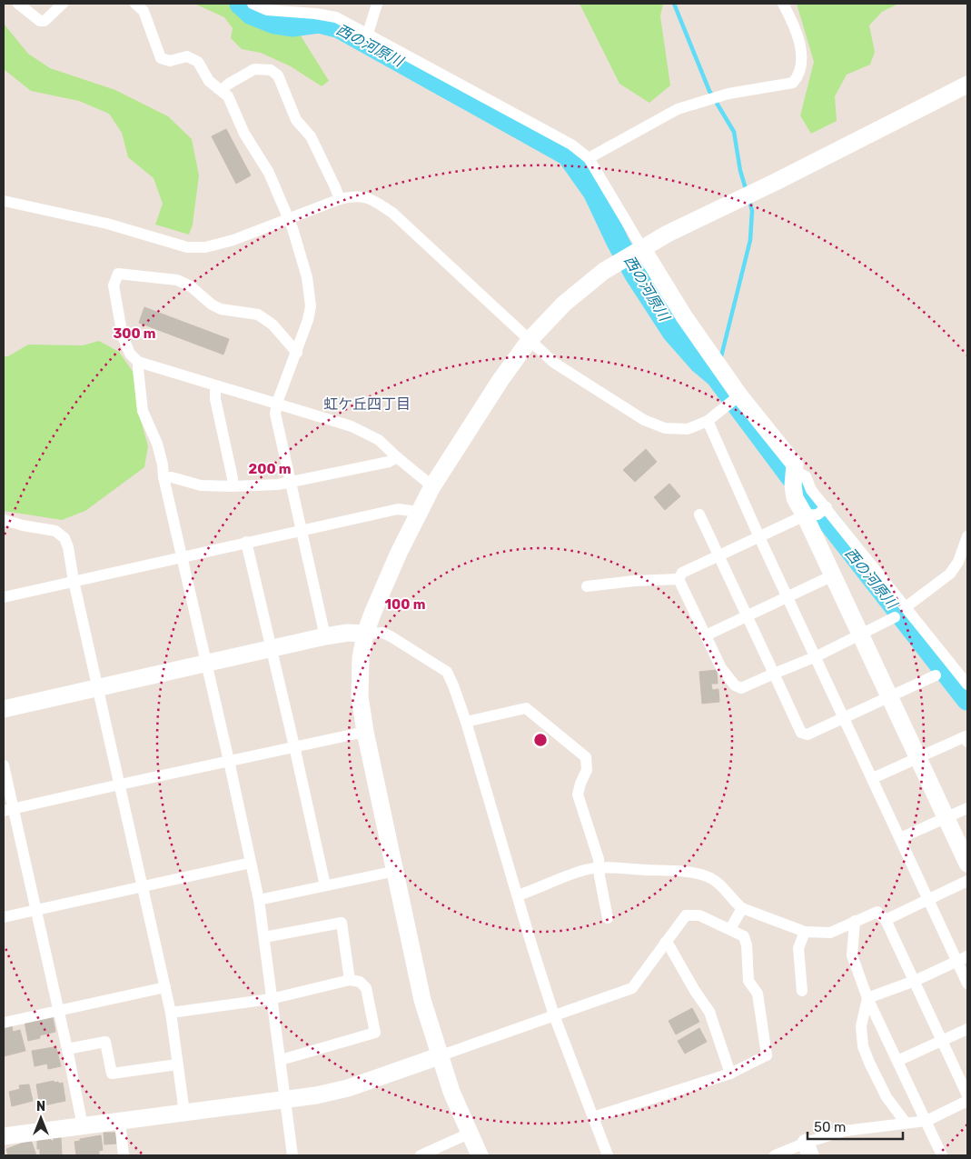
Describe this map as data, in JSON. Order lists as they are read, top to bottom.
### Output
{
  "districts": ["虹ケ丘四丁目"],
  "water": ["西の河原川"],
  "scale_bar": "50 m",
  "north": "top",
  "rings": ["300 m", "200 m", "100 m"]
}
